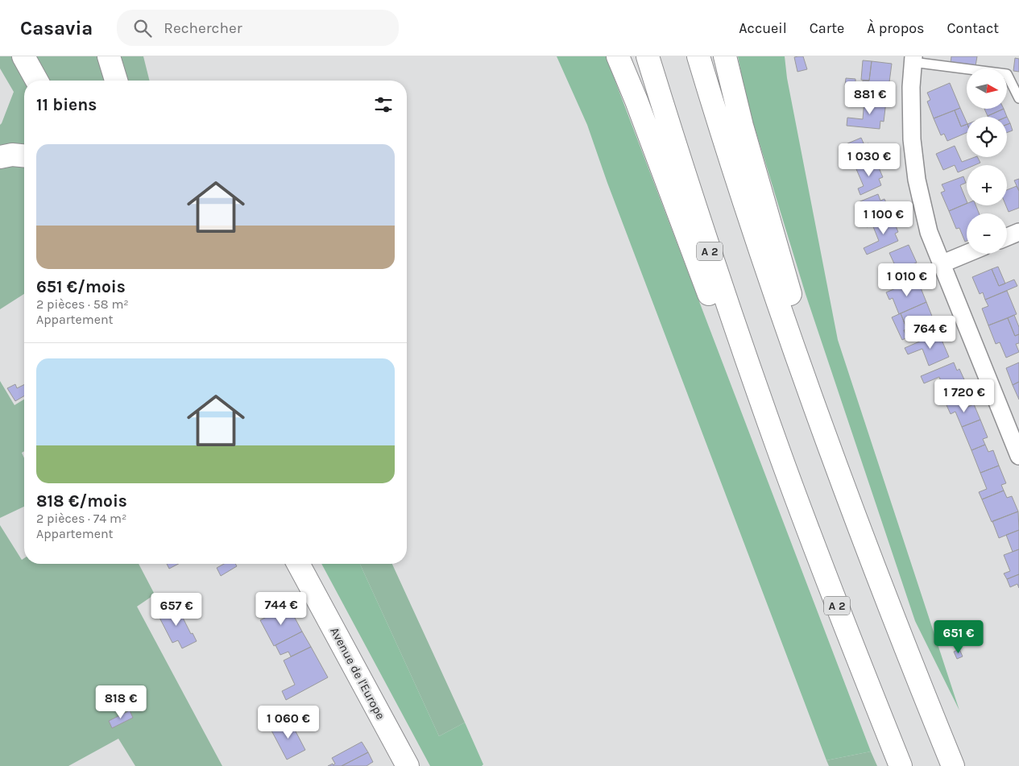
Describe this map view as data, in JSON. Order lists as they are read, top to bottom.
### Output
{
  "streets": {
    "main road": ["A 2", "Avenue de l'Europe"]
  },
  "north": "right",
  "page": {
    "header": "Casavia",
    "search": "Rechercher",
    "nav": [
      "Accueil",
      "Carte",
      "À propos",
      "Contact"
    ],
    "map_buttons": ["+", "−"],
    "heading": "11 biens",
    "price": [
      "881 €",
      "1 030 €",
      "1 100 €",
      "1 010 €",
      "764 €",
      "1 720 €",
      "744 €",
      "657 €",
      "651 €",
      "818 €",
      "1 060 €"
    ],
    "list": [
      {
        "name": "651 €/mois",
        "note": "2 pièces · 58 m² · Appartement"
      },
      {
        "name": "818 €/mois",
        "note": "2 pièces · 74 m² · Appartement"
      }
    ]
  }
}
